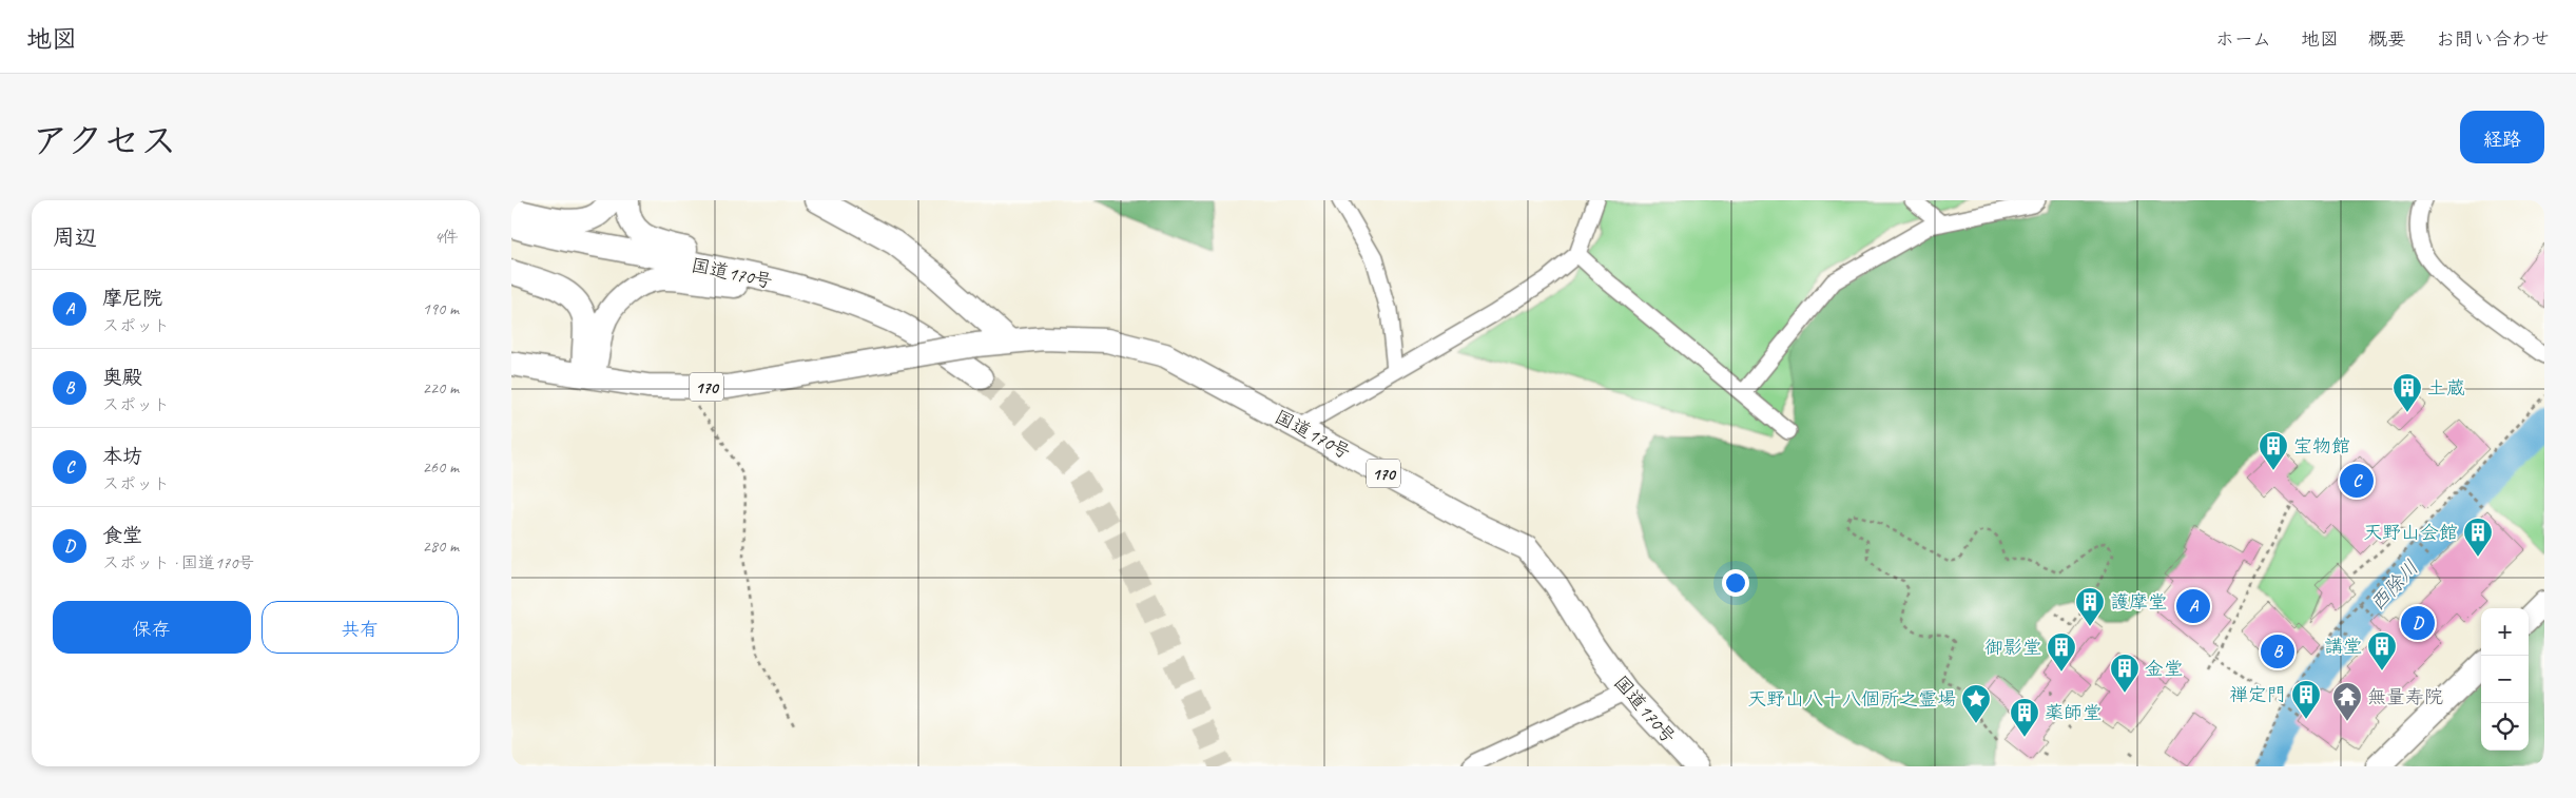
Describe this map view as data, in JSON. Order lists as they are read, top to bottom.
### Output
{
  "streets": {
    "highway": ["国道170号", "170"]
  },
  "water": ["西除川"],
  "places": {
    "building": [
      "土蔵",
      "宝物館",
      "天野山会館",
      "護摩堂",
      "講堂",
      "御影堂",
      "金堂",
      "禅定門",
      "薬師堂"
    ],
    "temple": ["無量寿院"],
    "place": ["天野山八十八個所之霊場"]
  },
  "page": {
    "header": "地図",
    "nav": [
      "ホーム",
      "地図",
      "概要",
      "お問い合わせ"
    ],
    "title": "アクセス",
    "buttons": [
      "経路",
      ["保存", "共有"]
    ],
    "heading": ["周辺", "4件"],
    "list": [
      {
        "mark": "A",
        "name": "摩尼院",
        "note": "スポット",
        "value": "190 m"
      },
      {
        "mark": "B",
        "name": "奥殿",
        "note": "スポット",
        "value": "220 m"
      },
      {
        "mark": "C",
        "name": "本坊",
        "note": "スポット",
        "value": "260 m"
      },
      {
        "mark": "D",
        "name": "食堂",
        "note": "スポット · 国道170号",
        "value": "280 m"
      }
    ],
    "pins": [
      "C",
      "A",
      "D",
      "B"
    ],
    "map_buttons": ["+", "−"]
  }
}
